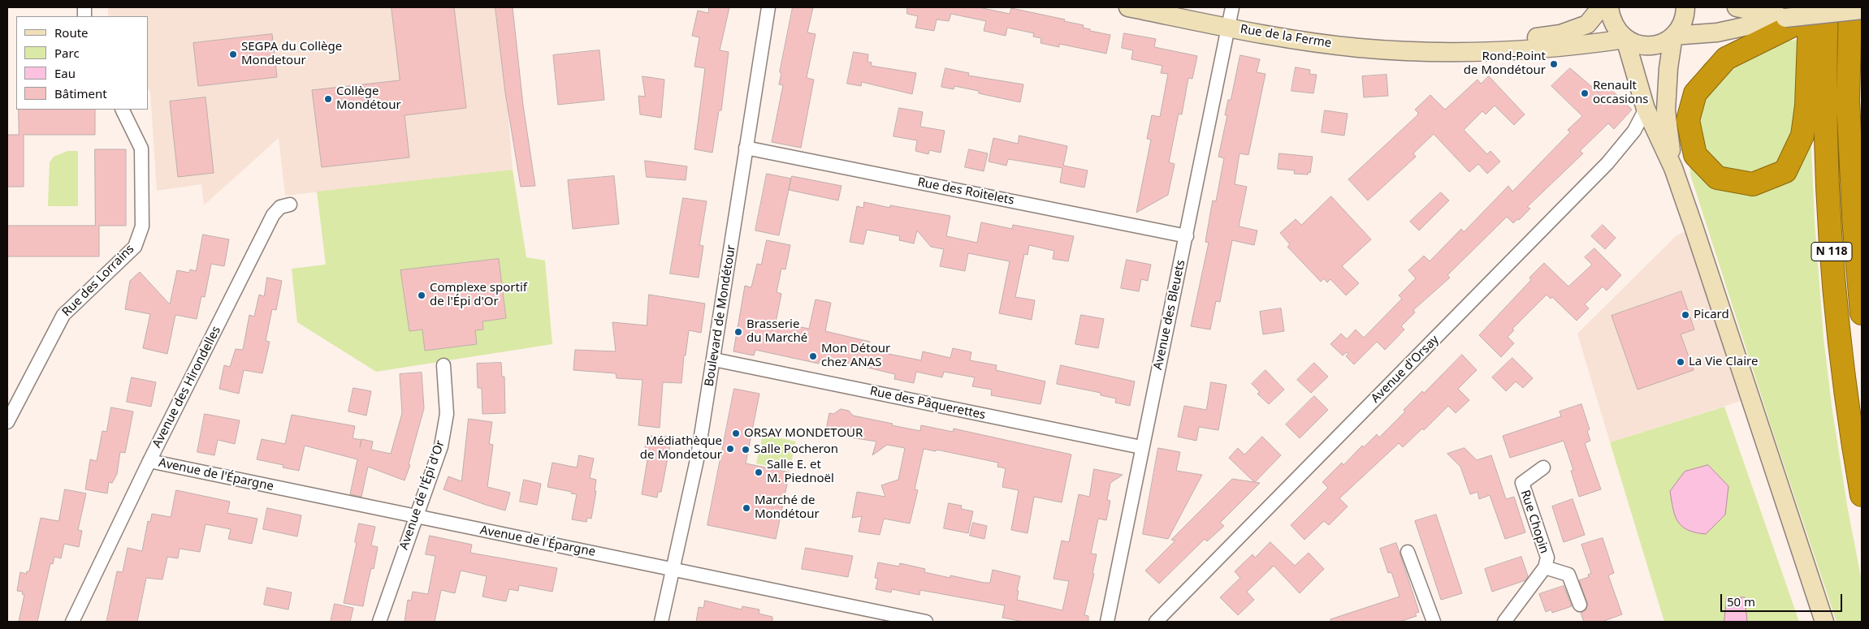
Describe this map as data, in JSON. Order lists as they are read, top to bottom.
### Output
{
  "streets": {
    "highway": ["N 118"],
    "street": [
      "Rue de la Ferme",
      "Rue des Roitelets",
      "Rue des Lorrains",
      "Avenue des Bleuets",
      "Boulevard de Mondétour",
      "Avenue d'Orsay",
      "Avenue des Hirondelles",
      "Rue des Pâquerettes",
      "Avenue de l'Épargne",
      "Avenue de l'Épi d'Or",
      "Rue Chopin"
    ]
  },
  "crossings": [
    ["Rue de la Ferme", "Avenue des Bleuets"],
    ["Rue des Roitelets", "Avenue des Bleuets"],
    ["Rue des Roitelets", "Boulevard de Mondétour"],
    ["Avenue des Bleuets", "Rue des Pâquerettes"],
    ["Boulevard de Mondétour", "Rue des Pâquerettes"],
    ["Boulevard de Mondétour", "Avenue de l'Épargne"],
    ["Avenue des Hirondelles", "Avenue de l'Épargne"],
    ["Avenue de l'Épargne", "Avenue de l'Épi d'Or"]
  ],
  "places": [
    "SEGPA du Collège Mondetour",
    "Rond-Point de Mondétour",
    "Renault occasions",
    "Collège Mondétour",
    "Complexe sportif de l'Épi d'Or",
    "Picard",
    "Brasserie du Marché",
    "Mon Détour chez ANAS",
    "La Vie Claire",
    "ORSAY MONDETOUR",
    "Médiathèque de Mondetour",
    "Salle Pocheron",
    "Salle E. et M. Piednoël",
    "Marché de Mondétour"
  ],
  "legend": [
    "Route",
    "Parc",
    "Eau",
    "Bâtiment"
  ],
  "scale_bar": "50 m"
}
